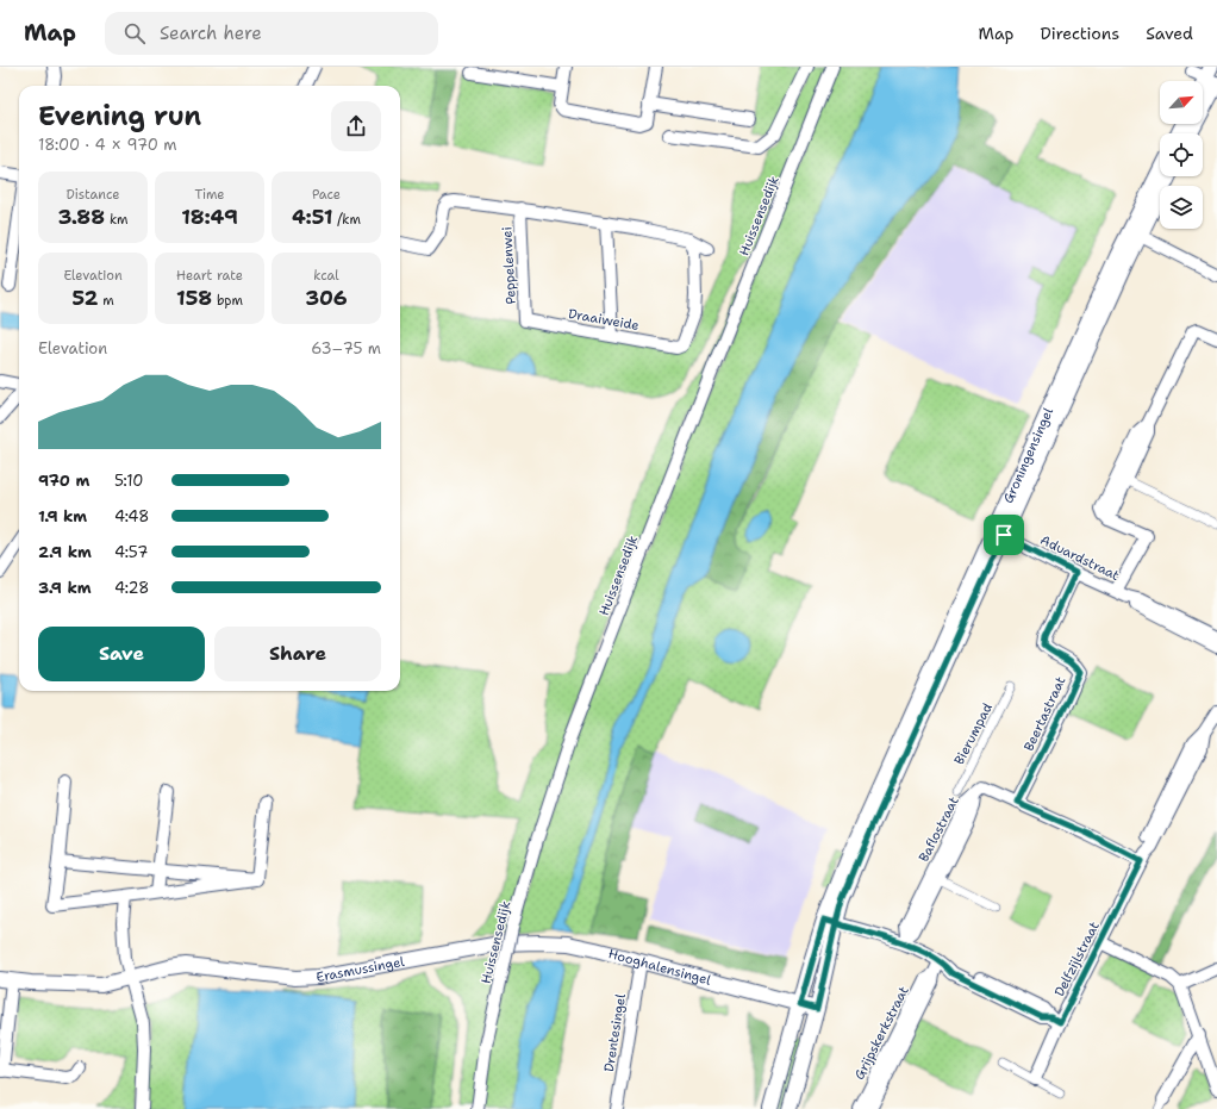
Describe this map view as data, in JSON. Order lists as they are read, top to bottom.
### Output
{
  "streets": {
    "street": [
      "Huissensedijk",
      "Peppelenwei",
      "Draaiweide",
      "Groningensingel",
      "Aduardstraat",
      "Beertastraat",
      "Bierumpad",
      "Baflostraat",
      "Delfzijlstraat",
      "Hooghalensingel",
      "Erasmussingel",
      "Drentesingel",
      "Grijpskerkstraat"
    ]
  },
  "crossings": [
    ["Peppelenwei", "Draaiweide"],
    ["Groningensingel", "Aduardstraat"],
    ["Groningensingel", "Hooghalensingel"],
    ["Aduardstraat", "Beertastraat"],
    ["Beertastraat", "Baflostraat"],
    ["Baflostraat", "Delfzijlstraat"],
    ["Hooghalensingel", "Erasmussingel"],
    ["Hooghalensingel", "Drentesingel"]
  ],
  "north": "top right",
  "page": {
    "header": "Map",
    "search": "Search here",
    "nav": ["Map", "Directions", "Saved"],
    "heading": ["Evening run", "18:00 · 4 × 970 m"],
    "stats": [
      ["Distance", "3.88 km"],
      ["Time", "18:49"],
      ["Pace", "4:51 /km"],
      ["Elevation", "52 m"],
      ["Heart rate", "158 bpm"],
      ["kcal", "306"]
    ],
    "chart": ["Elevation", "63–75 m"],
    "list": [
      {
        "name": "970 m",
        "note": "5:10"
      },
      {
        "name": "1.9 km",
        "note": "4:48"
      },
      {
        "name": "2.9 km",
        "note": "4:57"
      },
      {
        "name": "3.9 km",
        "note": "4:28"
      }
    ],
    "buttons": ["Save", "Share"]
  }
}
